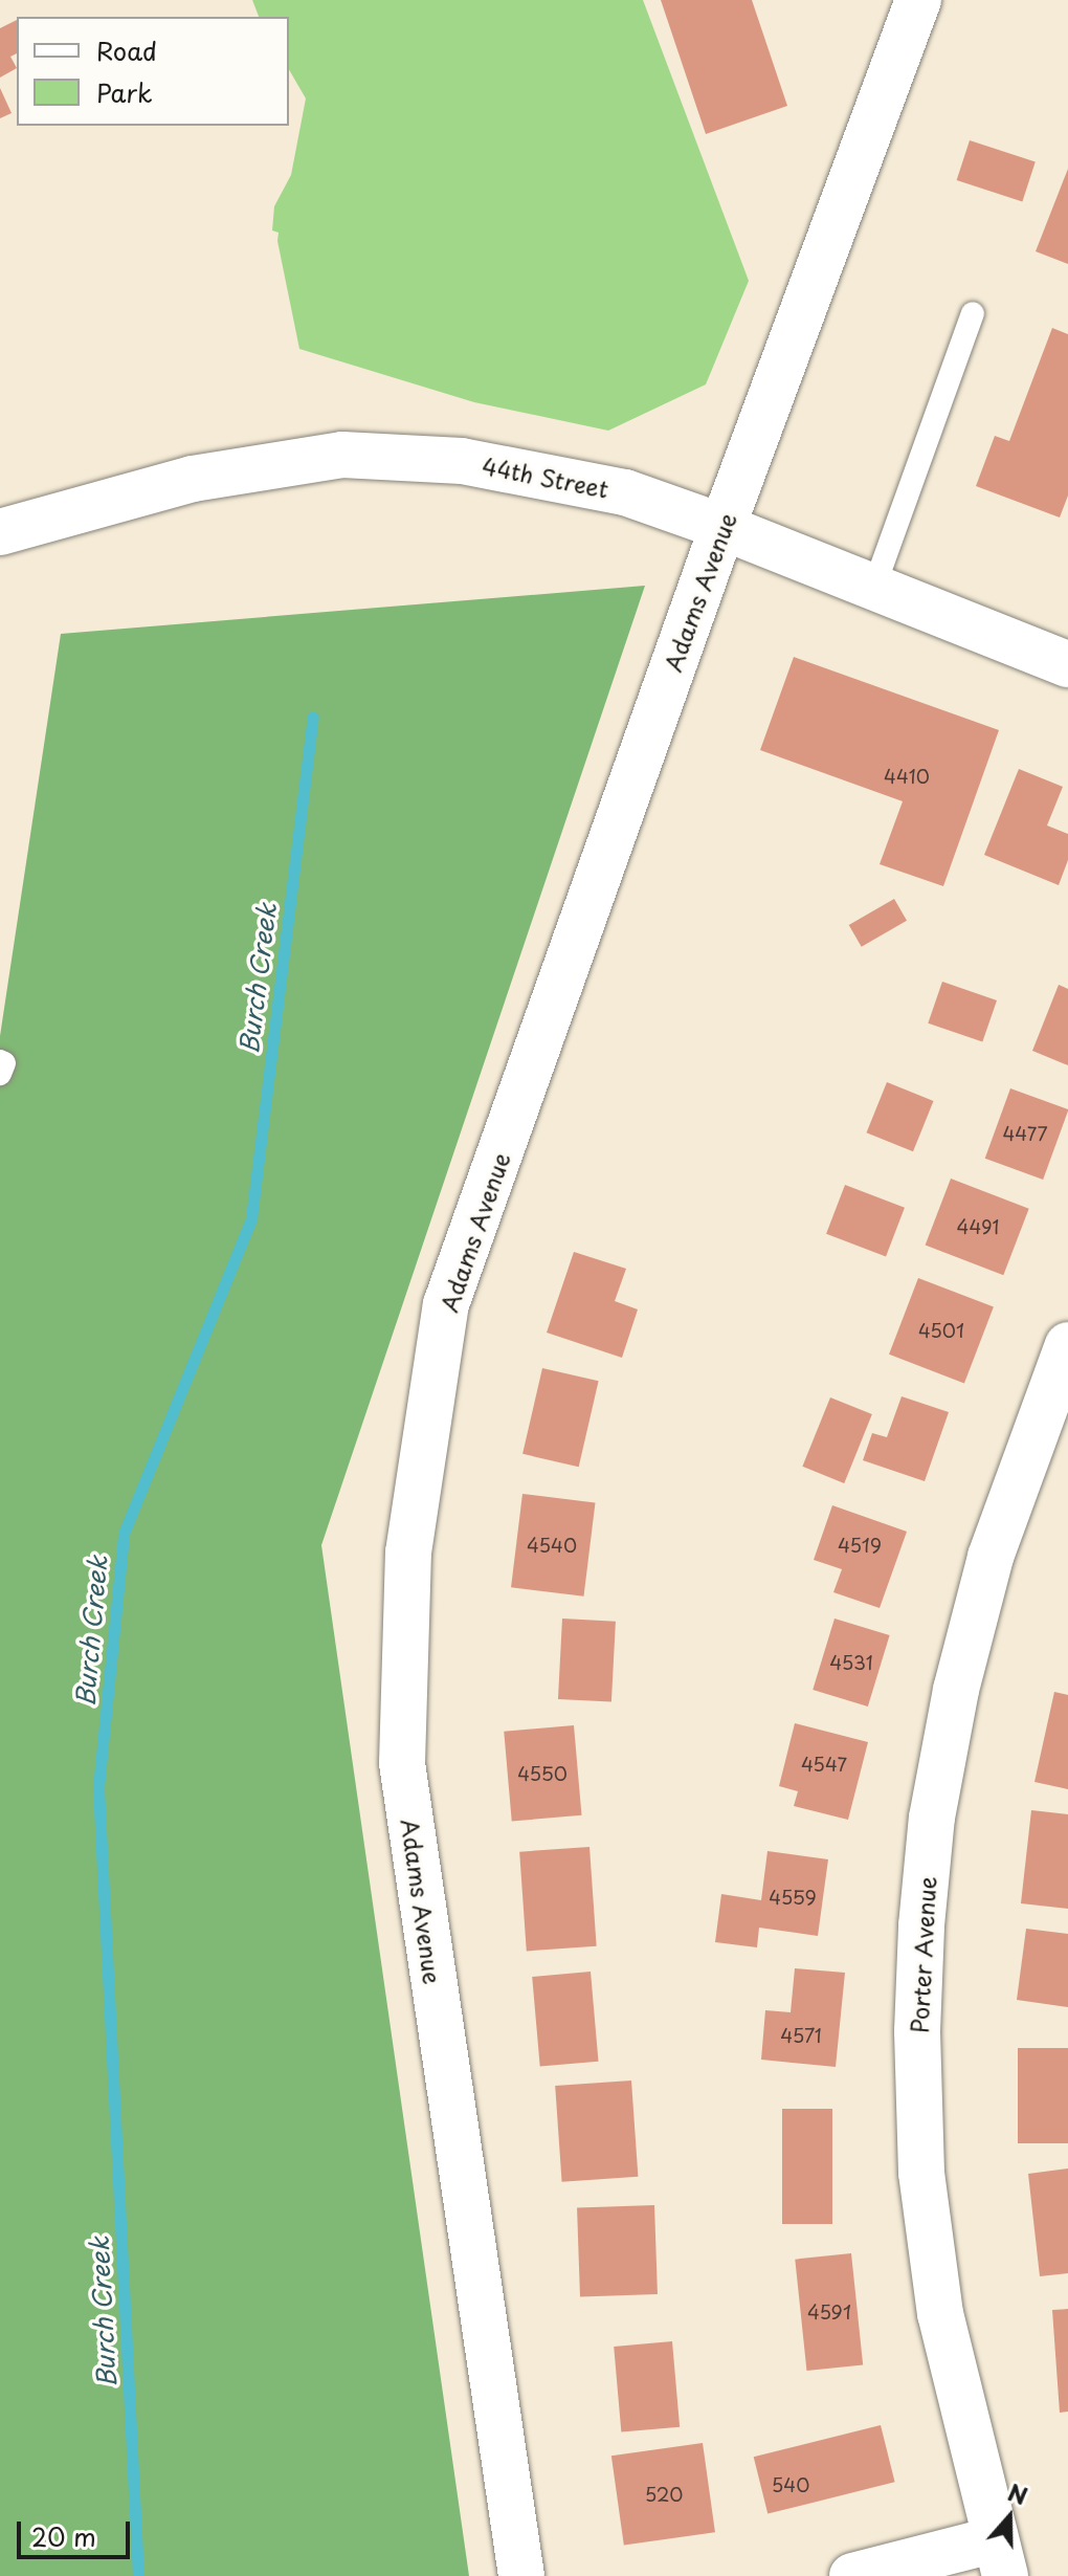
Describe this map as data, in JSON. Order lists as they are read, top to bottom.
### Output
{
  "streets": {
    "street": ["44th Street", "Adams Avenue", "Porter Avenue"]
  },
  "crossings": [
    ["44th Street", "Adams Avenue"]
  ],
  "water": ["Burch Creek"],
  "house_numbers": [
    "4410",
    "4477",
    "4491",
    "4501",
    "4540",
    "4519",
    "4531",
    "4547",
    "4550",
    "4559",
    "4571",
    "4591",
    "540",
    "520"
  ],
  "legend": ["Road", "Park"],
  "scale_bar": "20 m",
  "north": "top"
}
